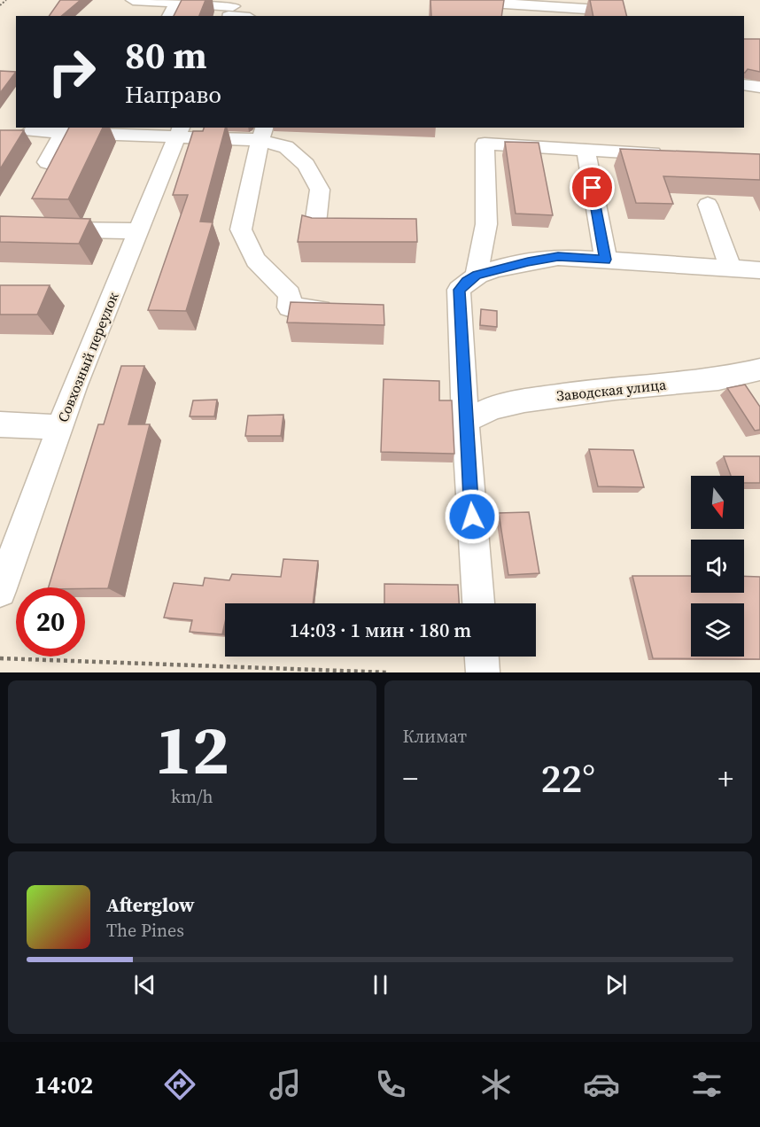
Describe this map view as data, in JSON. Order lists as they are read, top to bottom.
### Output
{
  "streets": {
    "street": ["Совхозный переулок", "Заводская улица"]
  },
  "north": "bottom",
  "page": {
    "turn": ["80 m", "Направо"],
    "limit": "20",
    "trip": "14:03 · 1 мин · 180 m",
    "tile": [
      ["12", "km/h"],
      "Климат"
    ],
    "heat": ["−", "22°", "+"],
    "song": ["Afterglow", "The Pines"],
    "tabs": "14:02"
  }
}
